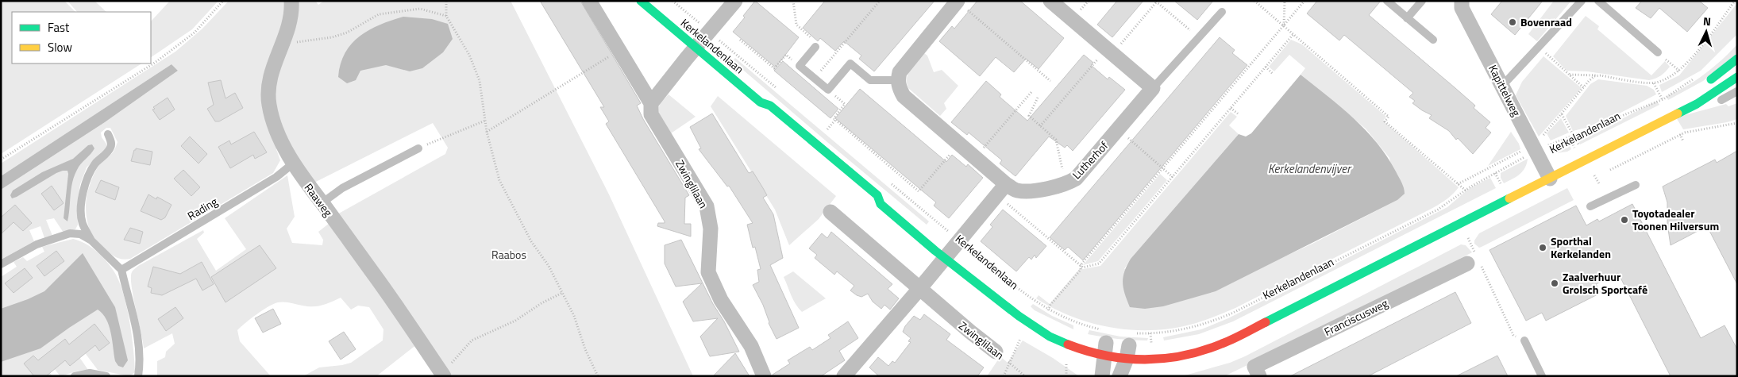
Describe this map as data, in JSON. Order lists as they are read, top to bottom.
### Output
{
  "streets": {
    "street": [
      "Kerkelandenlaan",
      "Kapittelweg",
      "Lutherhof",
      "Zwinglilaan",
      "Raaweg",
      "Franciscusweg"
    ],
    "lane": ["Rading"]
  },
  "crossings": [
    ["Kerkelandenlaan", "Kapittelweg"],
    ["Raaweg", "Rading"]
  ],
  "water": ["Kerkelandenvijver"],
  "parks": ["Raabos"],
  "places": [
    "Bovenraad",
    "Toyotadealer Toonen Hilversum",
    "Sporthal Kerkelanden",
    "Zaalverhuur Grolsch Sportcafé"
  ],
  "legend": ["Fast", "Slow"],
  "north": "top"
}
